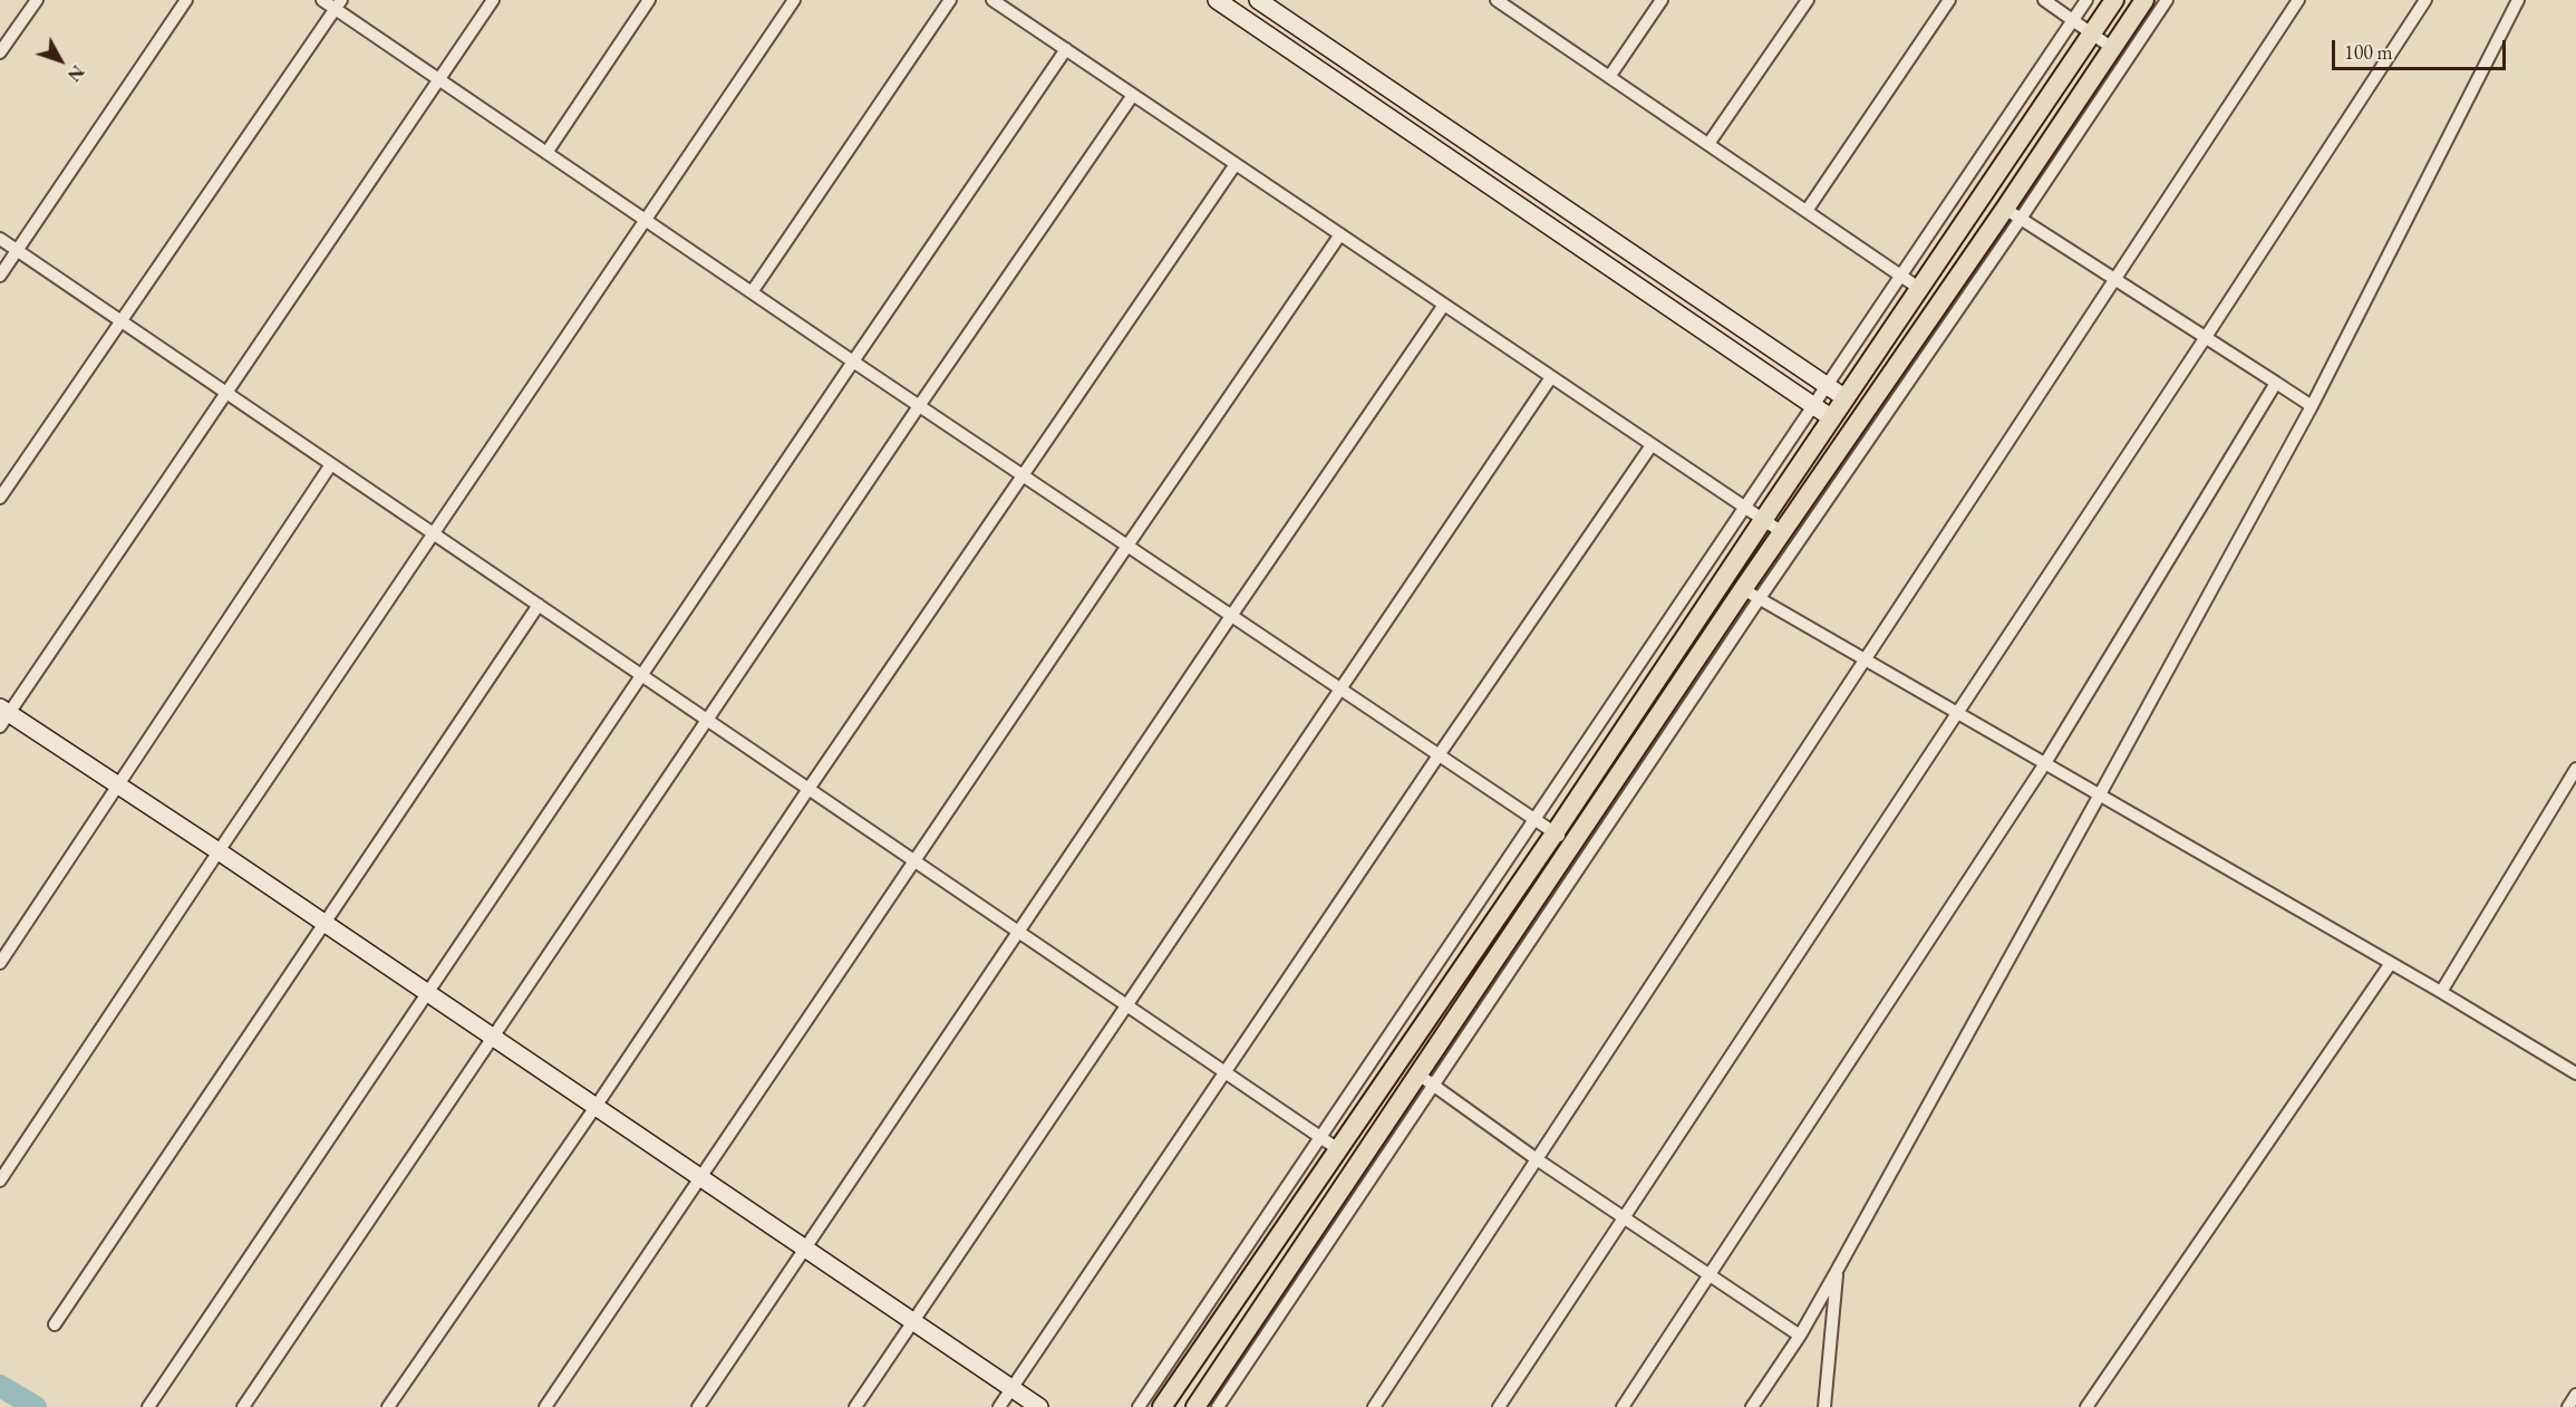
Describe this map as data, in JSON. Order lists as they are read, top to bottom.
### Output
{
  "scale_bar": "100 m",
  "north": "bottom right"
}
